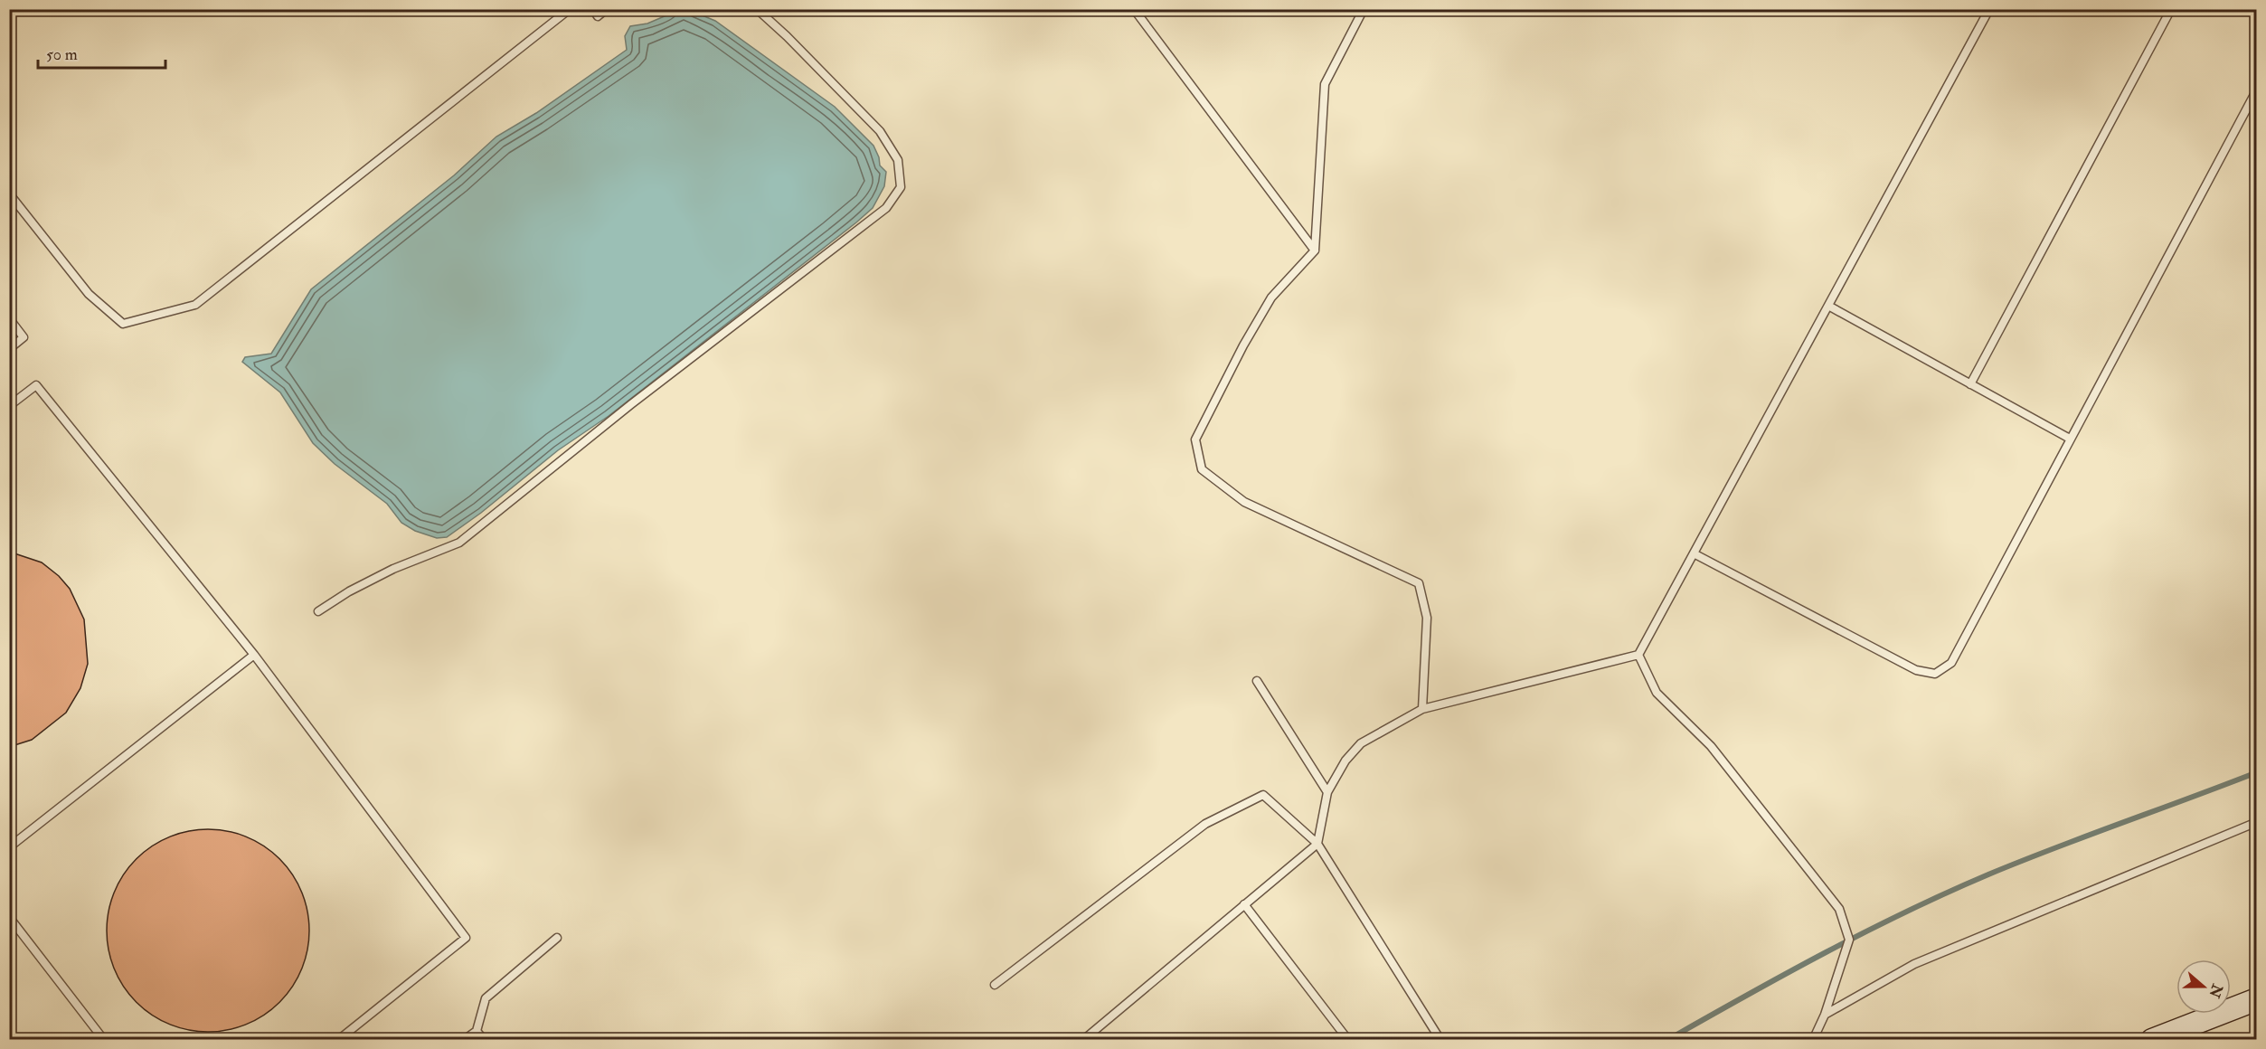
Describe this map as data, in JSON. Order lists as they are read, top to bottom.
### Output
{
  "scale_bar": "50 m",
  "north": "right"
}
